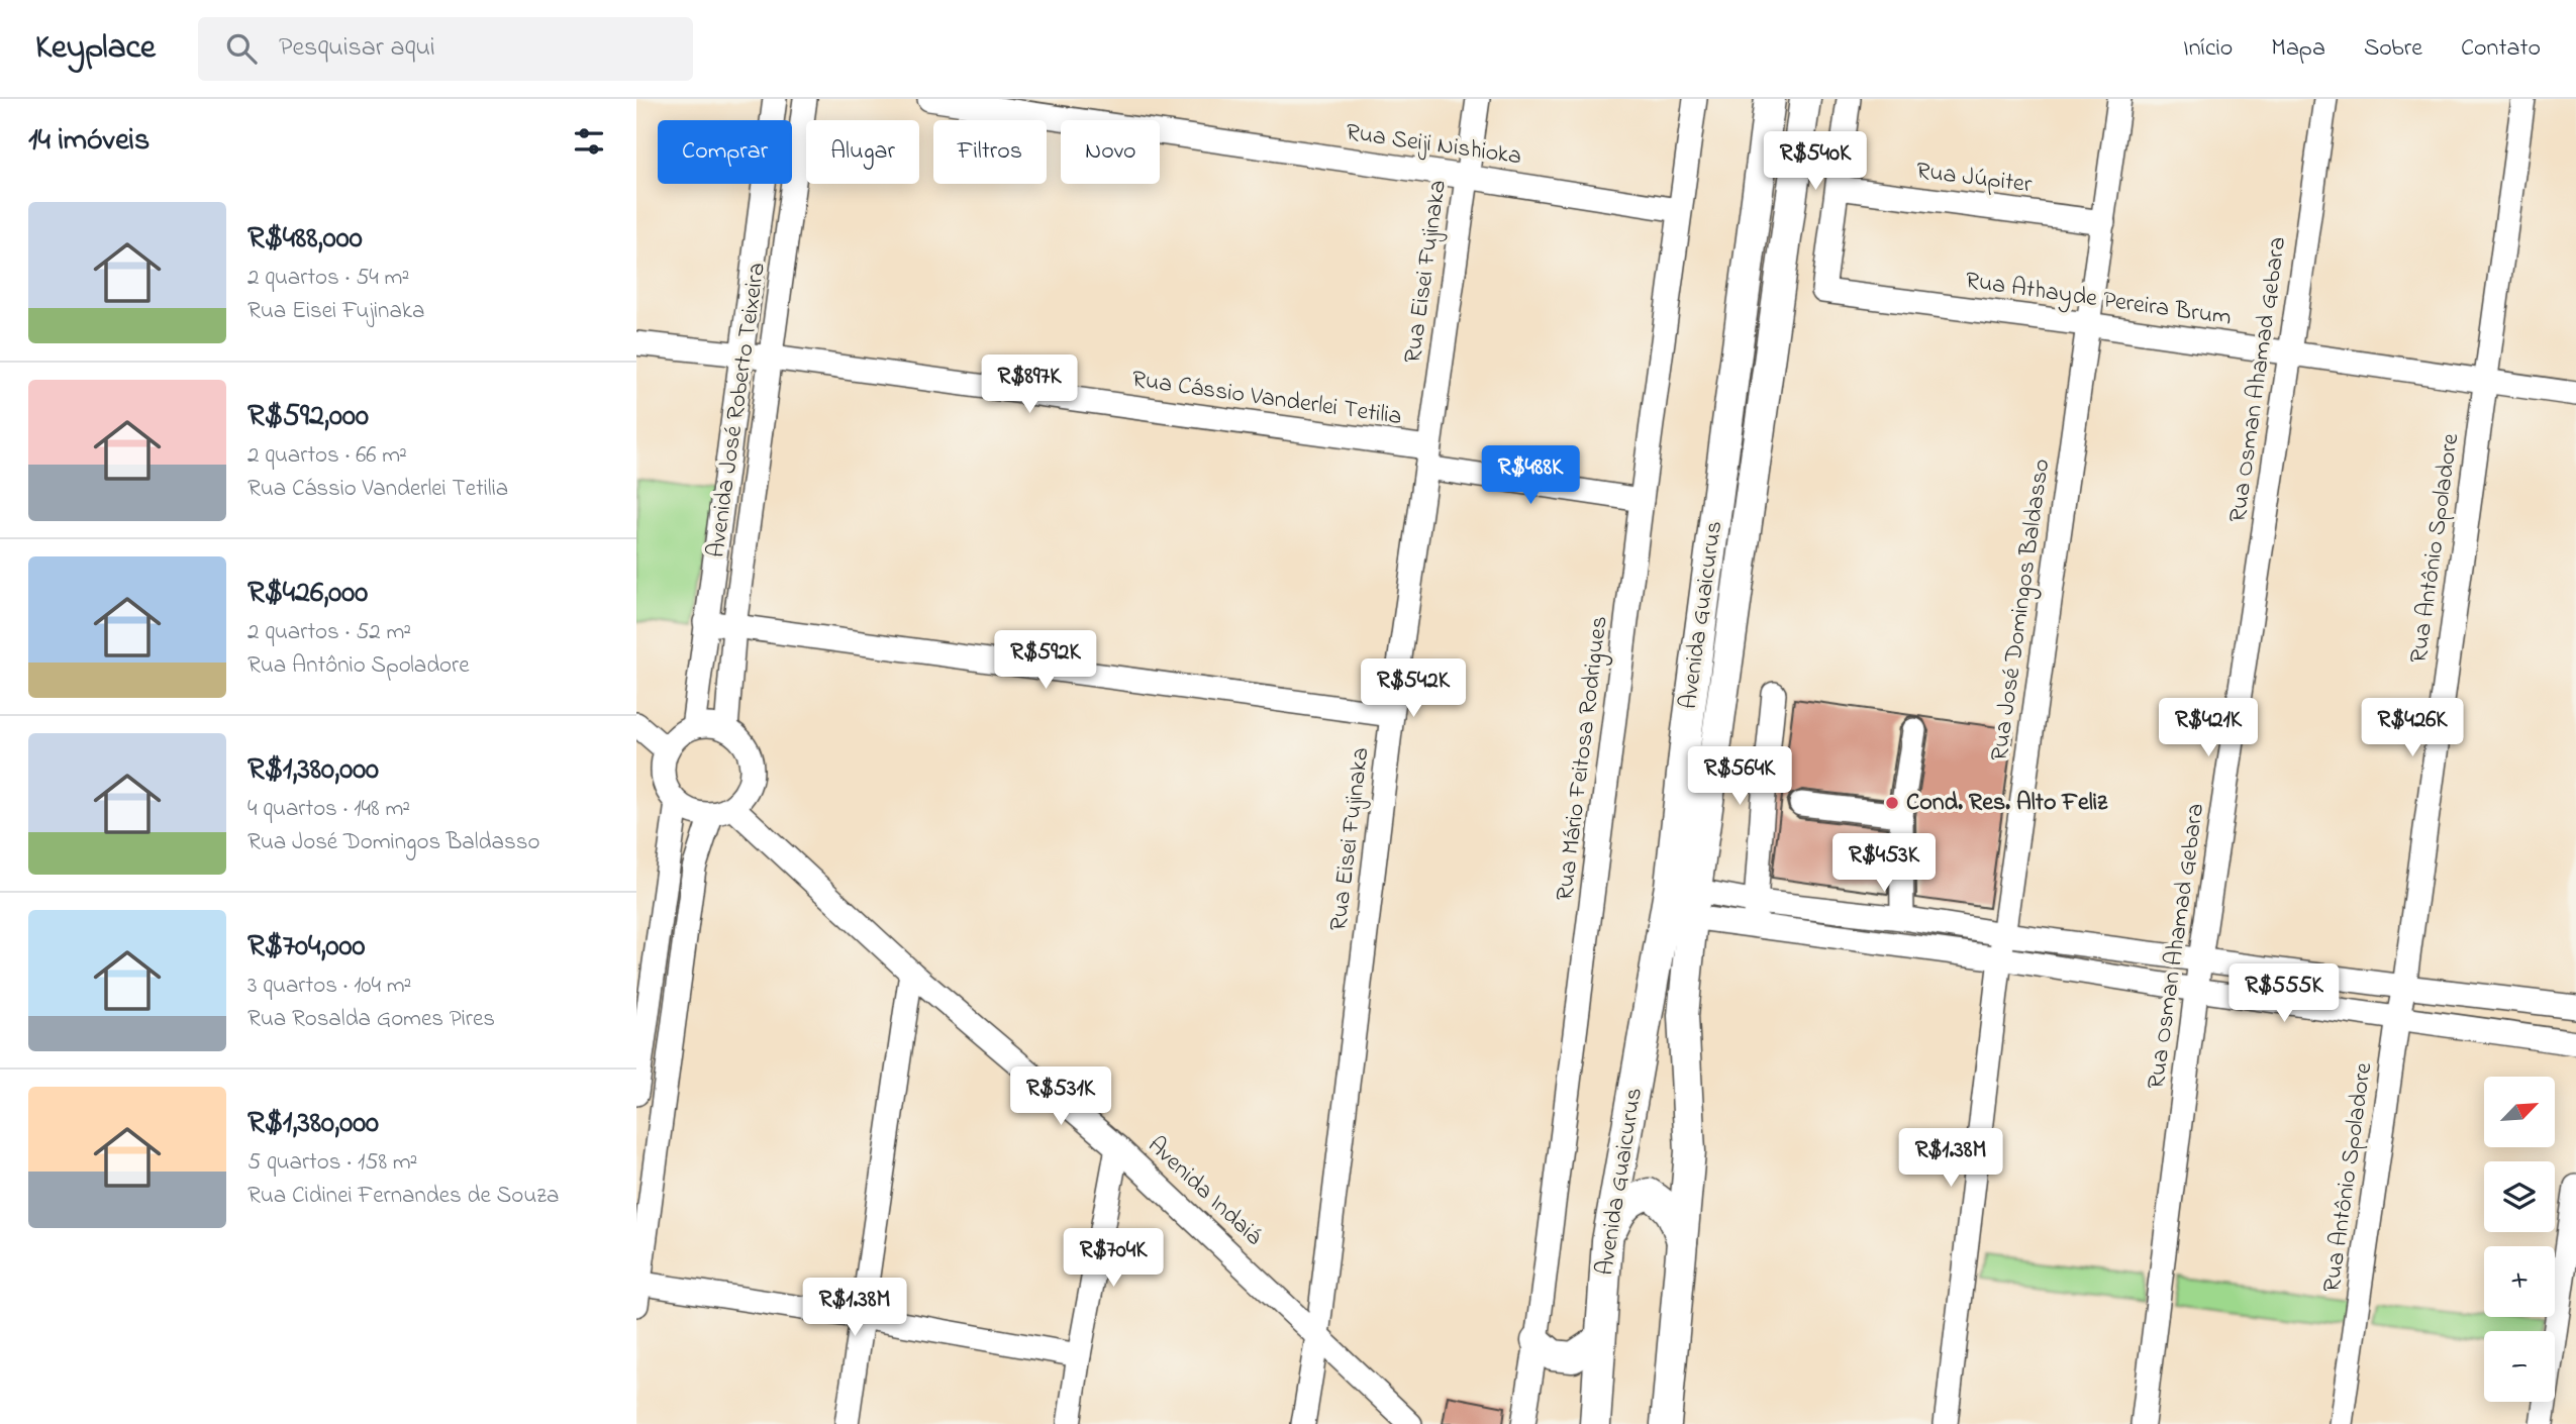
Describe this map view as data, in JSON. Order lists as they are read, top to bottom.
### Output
{
  "streets": {
    "main road": ["Avenida Guaicurus"],
    "street": [
      "Rua Seiji Nishioka",
      "Rua Júpiter",
      "Rua Eisei Fujinaka",
      "Rua Athayde Pereira Brum",
      "Rua Osman Ahamad Gebara",
      "Rua Cássio Vanderlei Tetilia",
      "Avenida José Roberto Teixeira",
      "Rua Antônio Spoladore",
      "Rua José Domingos Baldasso",
      "Rua Mário Feitosa Rodrigues",
      "Avenida Indaiá"
    ]
  },
  "crossings": [
    ["Rua Seiji Nishioka", "Rua Eisei Fujinaka"],
    ["Rua Seiji Nishioka", "Rua Mário Feitosa Rodrigues"],
    ["Rua Júpiter", "Rua Athayde Pereira Brum"],
    ["Rua Júpiter", "Rua José Domingos Baldasso"],
    ["Rua Eisei Fujinaka", "Rua Cássio Vanderlei Tetilia"],
    ["Rua Eisei Fujinaka", "Avenida Indaiá"],
    ["Rua Athayde Pereira Brum", "Rua Osman Ahamad Gebara"],
    ["Rua Athayde Pereira Brum", "Rua Antônio Spoladore"],
    ["Rua Athayde Pereira Brum", "Rua José Domingos Baldasso"],
    ["Rua Cássio Vanderlei Tetilia", "Avenida José Roberto Teixeira"],
    ["Rua Cássio Vanderlei Tetilia", "Rua Mário Feitosa Rodrigues"],
    ["Avenida José Roberto Teixeira", "Avenida Indaiá"]
  ],
  "places": ["Cond. Res. Alto Feliz"],
  "north": "top right",
  "page": {
    "header": "Keyplace",
    "search": "Pesquisar aqui",
    "nav": [
      "Início",
      "Mapa",
      "Sobre",
      "Contato"
    ],
    "heading": "14 imóveis",
    "chip": [
      "Comprar",
      "Alugar",
      "Filtros",
      "Novo"
    ],
    "price": [
      "R$540K",
      "R$897K",
      "R$488K",
      "R$592K",
      "R$542K",
      "R$421K",
      "R$426K",
      "R$564K",
      "R$453K",
      "R$555K",
      "R$531K",
      "R$1.38M",
      "R$704K",
      "R$1.38M"
    ],
    "list": [
      {
        "name": "R$488,000",
        "note": "2 quartos · 54 m² · Rua Eisei Fujinaka"
      },
      {
        "name": "R$592,000",
        "note": "2 quartos · 66 m² · Rua Cássio Vanderlei Tetilia"
      },
      {
        "name": "R$426,000",
        "note": "2 quartos · 52 m² · Rua Antônio Spoladore"
      },
      {
        "name": "R$1,380,000",
        "note": "4 quartos · 148 m² · Rua José Domingos Baldasso"
      },
      {
        "name": "R$704,000",
        "note": "3 quartos · 104 m² · Rua Rosalda Gomes Pires"
      },
      {
        "name": "R$1,380,000",
        "note": "5 quartos · 158 m² · Rua Cidinei Fernandes de Souza"
      }
    ],
    "map_buttons": ["+", "−"]
  }
}
